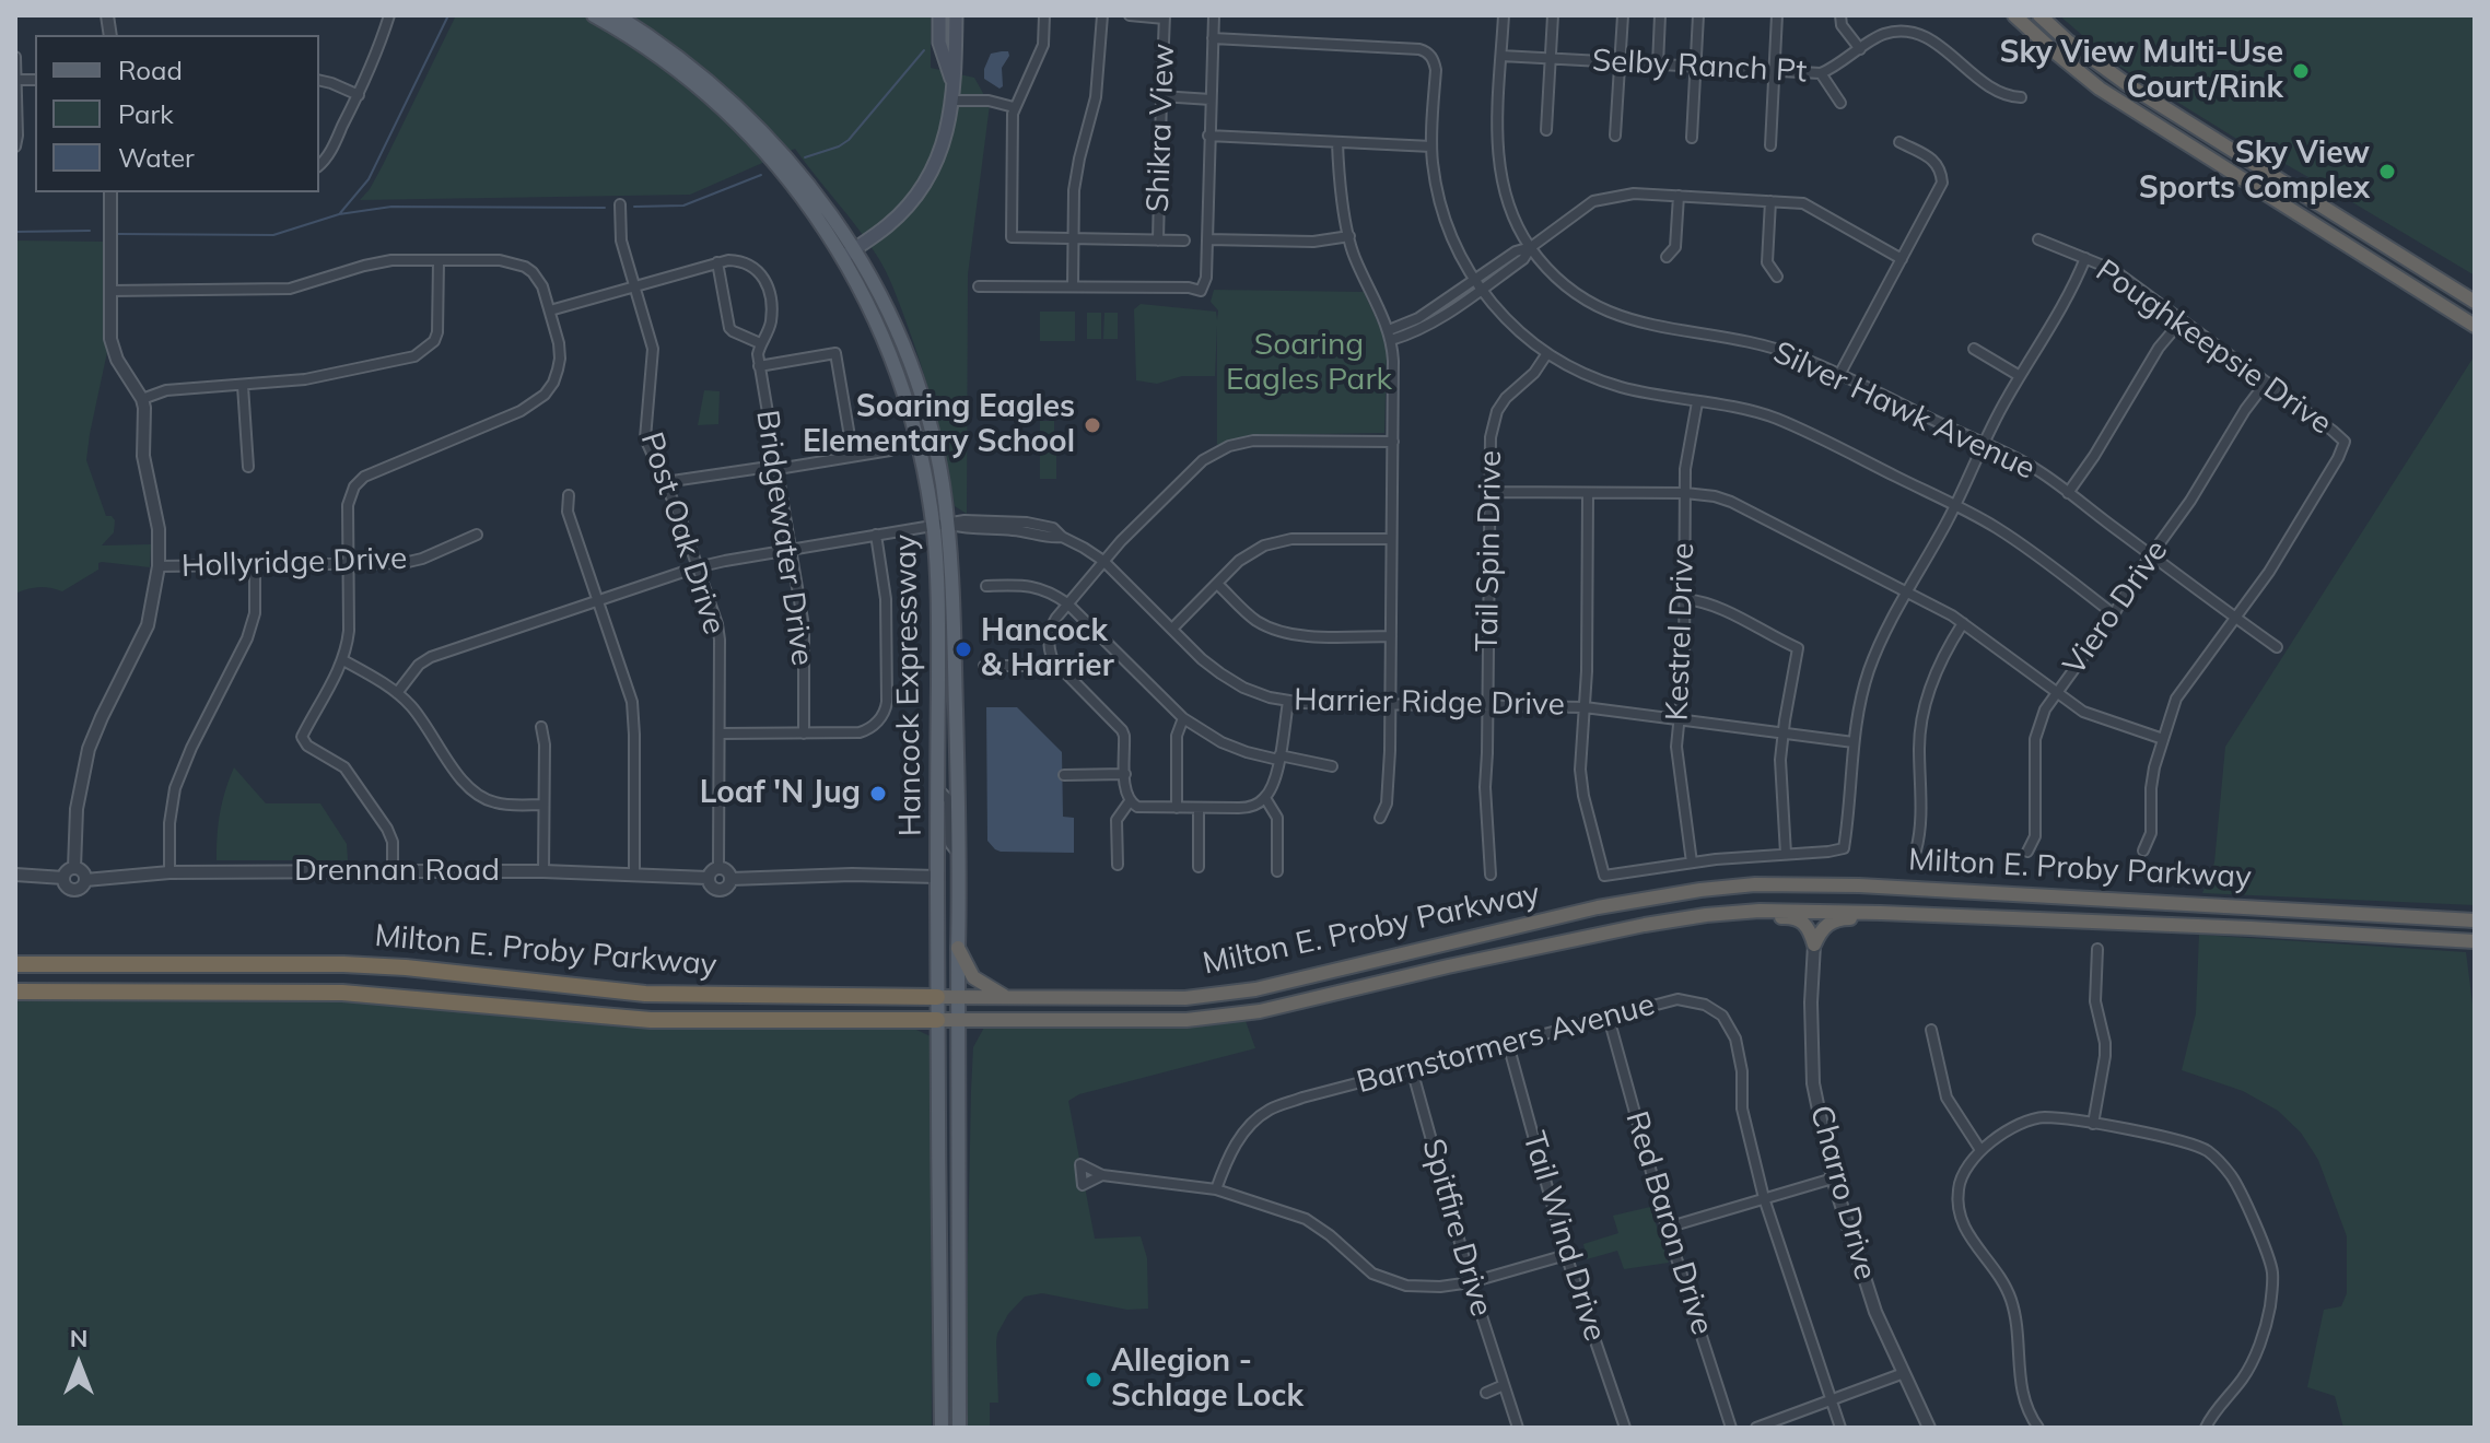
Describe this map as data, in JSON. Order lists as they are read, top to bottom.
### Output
{
  "streets": {
    "highway": ["Milton E. Proby Parkway"],
    "main road": ["Hancock Expressway"],
    "street": [
      "Selby Ranch Pt",
      "Shikra View",
      "Poughkeepsie Drive",
      "Silver Hawk Avenue",
      "Post Oak Drive",
      "Bridgewater Drive",
      "Tail Spin Drive",
      "Hollyridge Drive",
      "Viero Drive",
      "Kestrel Drive",
      "Harrier Ridge Drive",
      "Drennan Road",
      "Barnstormers Avenue",
      "Charro Drive",
      "Red Baron Drive",
      "Spitfire Drive",
      "Tail Wind Drive"
    ]
  },
  "crossings": [
    ["Selby Ranch Pt", "Silver Hawk Avenue"],
    ["Poughkeepsie Drive", "Silver Hawk Avenue"],
    ["Poughkeepsie Drive", "Viero Drive"],
    ["Silver Hawk Avenue", "Viero Drive"],
    ["Post Oak Drive", "Bridgewater Drive"],
    ["Post Oak Drive", "Harrier Ridge Drive"],
    ["Post Oak Drive", "Drennan Road"],
    ["Bridgewater Drive", "Harrier Ridge Drive"],
    ["Tail Spin Drive", "Harrier Ridge Drive"],
    ["Kestrel Drive", "Harrier Ridge Drive"],
    ["Hancock Expressway", "Harrier Ridge Drive"],
    ["Hancock Expressway", "Milton E. Proby Parkway"],
    ["Barnstormers Avenue", "Red Baron Drive"],
    ["Barnstormers Avenue", "Spitfire Drive"],
    ["Barnstormers Avenue", "Tail Wind Drive"]
  ],
  "parks": ["Soaring Eagles Park"],
  "places": [
    "Sky View Multi-Use Court/Rink",
    "Sky View Sports Complex",
    "Soaring Eagles Elementary School",
    "Hancock & Harrier",
    "Loaf 'N Jug",
    "Allegion - Schlage Lock"
  ],
  "legend": ["Road", "Park", "Water"],
  "north": "top"
}
